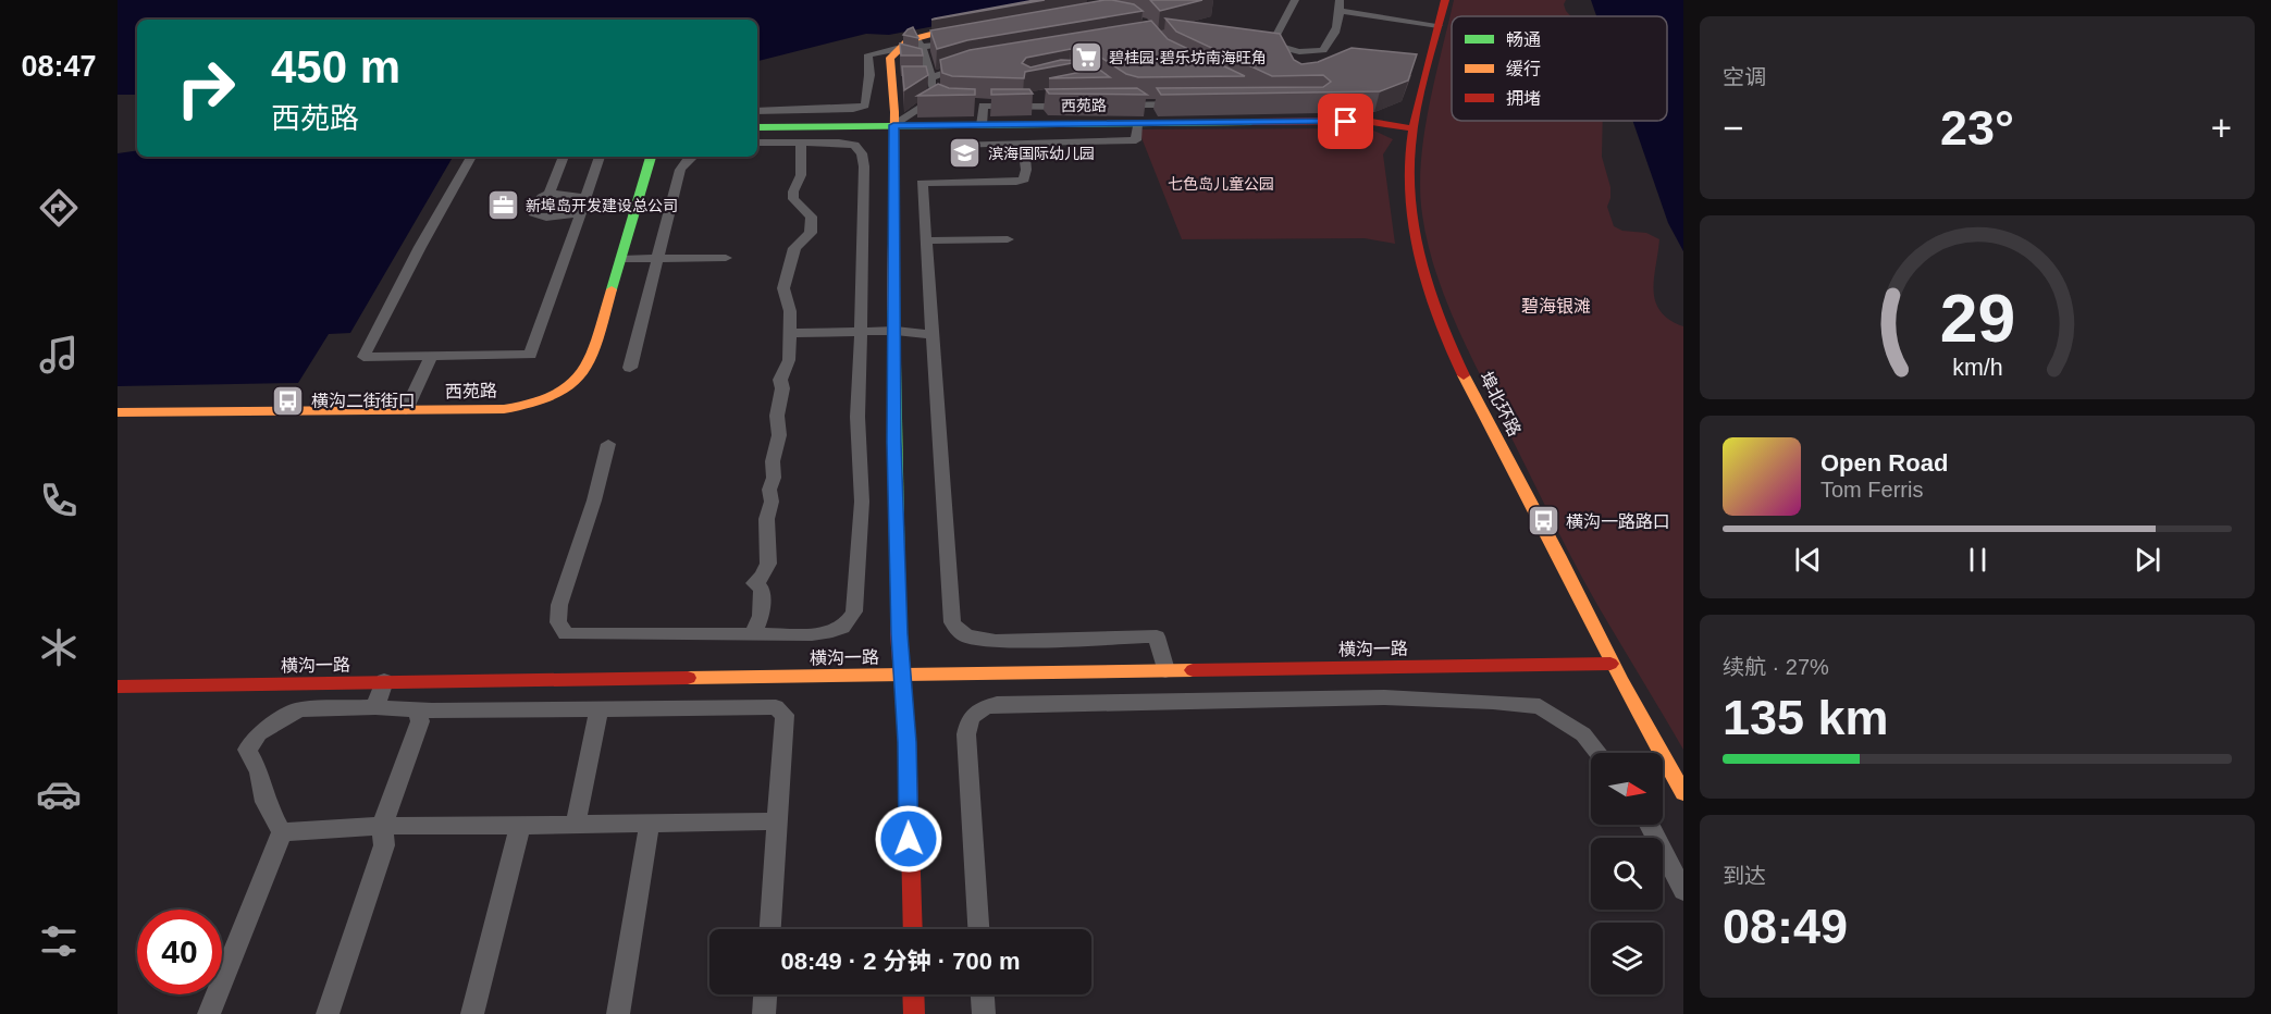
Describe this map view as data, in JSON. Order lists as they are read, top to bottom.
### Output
{
  "streets": {
    "main road": ["西苑路", "埠北环路", "横沟一路"]
  },
  "crossings": [
    ["西苑路", "埠北环路"],
    ["埠北环路", "横沟一路"]
  ],
  "parks": ["七色岛儿童公园", "碧海银滩"],
  "places": {
    "supermarket": ["碧桂园·碧乐坊南海旺角"],
    "school or university": ["滨海国际幼儿园"],
    "office": ["新埠岛开发建设总公司"],
    "bus stop": ["横沟二街街口", "横沟一路路口"]
  },
  "legend": ["畅通", "缓行", "拥堵"],
  "north": "right",
  "page": {
    "tabs": "08:47",
    "tile": [
      "空调",
      ["续航 · 27%", "135 km"],
      ["到达", "08:49"]
    ],
    "turn": ["450 m", "西苑路"],
    "heat": ["−", "23°", "+"],
    "song": ["Open Road", "Tom Ferris"],
    "limit": "40",
    "trip": "08:49 · 2 分钟 · 700 m",
    "gauge": ["29", "km/h"]
  }
}
